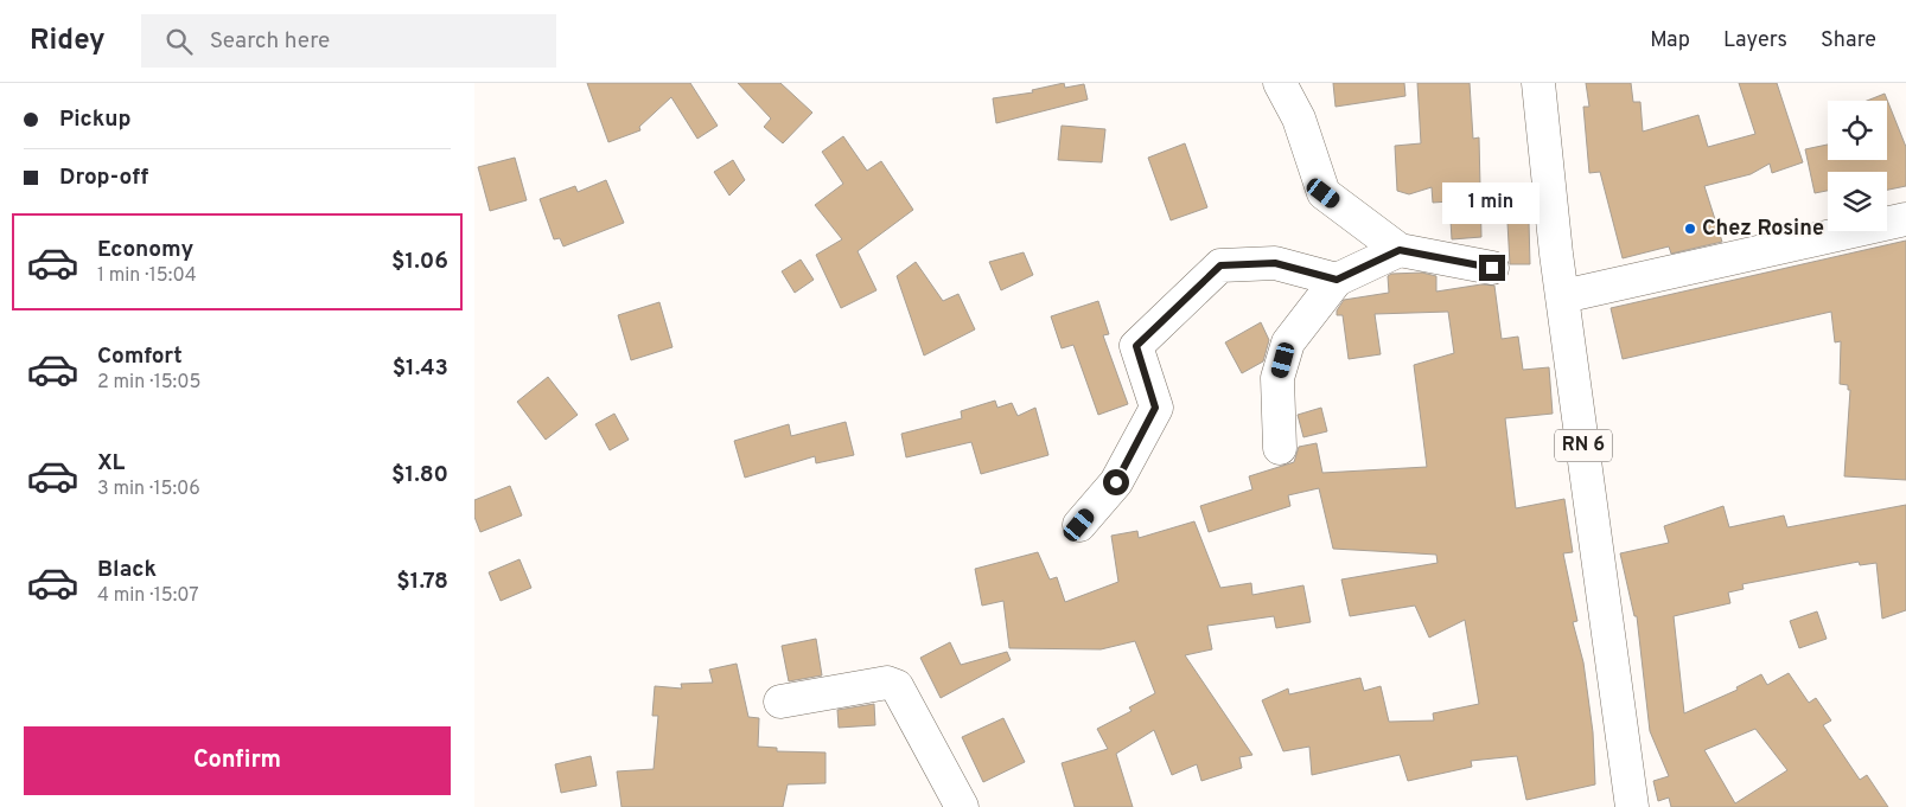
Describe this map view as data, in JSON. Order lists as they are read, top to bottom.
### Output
{
  "streets": {
    "street": ["RN 6"]
  },
  "places": ["Chez Rosine"],
  "page": {
    "header": "Ridey",
    "search": "Search here",
    "nav": ["Map", "Layers", "Share"],
    "banner": ["Pickup", "Drop-off"],
    "bubble": "1 min",
    "list": [
      {
        "name": "Economy",
        "note": "1 min · 15:04",
        "value": "$1.06"
      },
      {
        "name": "Comfort",
        "note": "2 min · 15:05",
        "value": "$1.43"
      },
      {
        "name": "XL",
        "note": "3 min · 15:06",
        "value": "$1.80"
      },
      {
        "name": "Black",
        "note": "4 min · 15:07",
        "value": "$1.78"
      }
    ],
    "buttons": "Confirm"
  }
}
